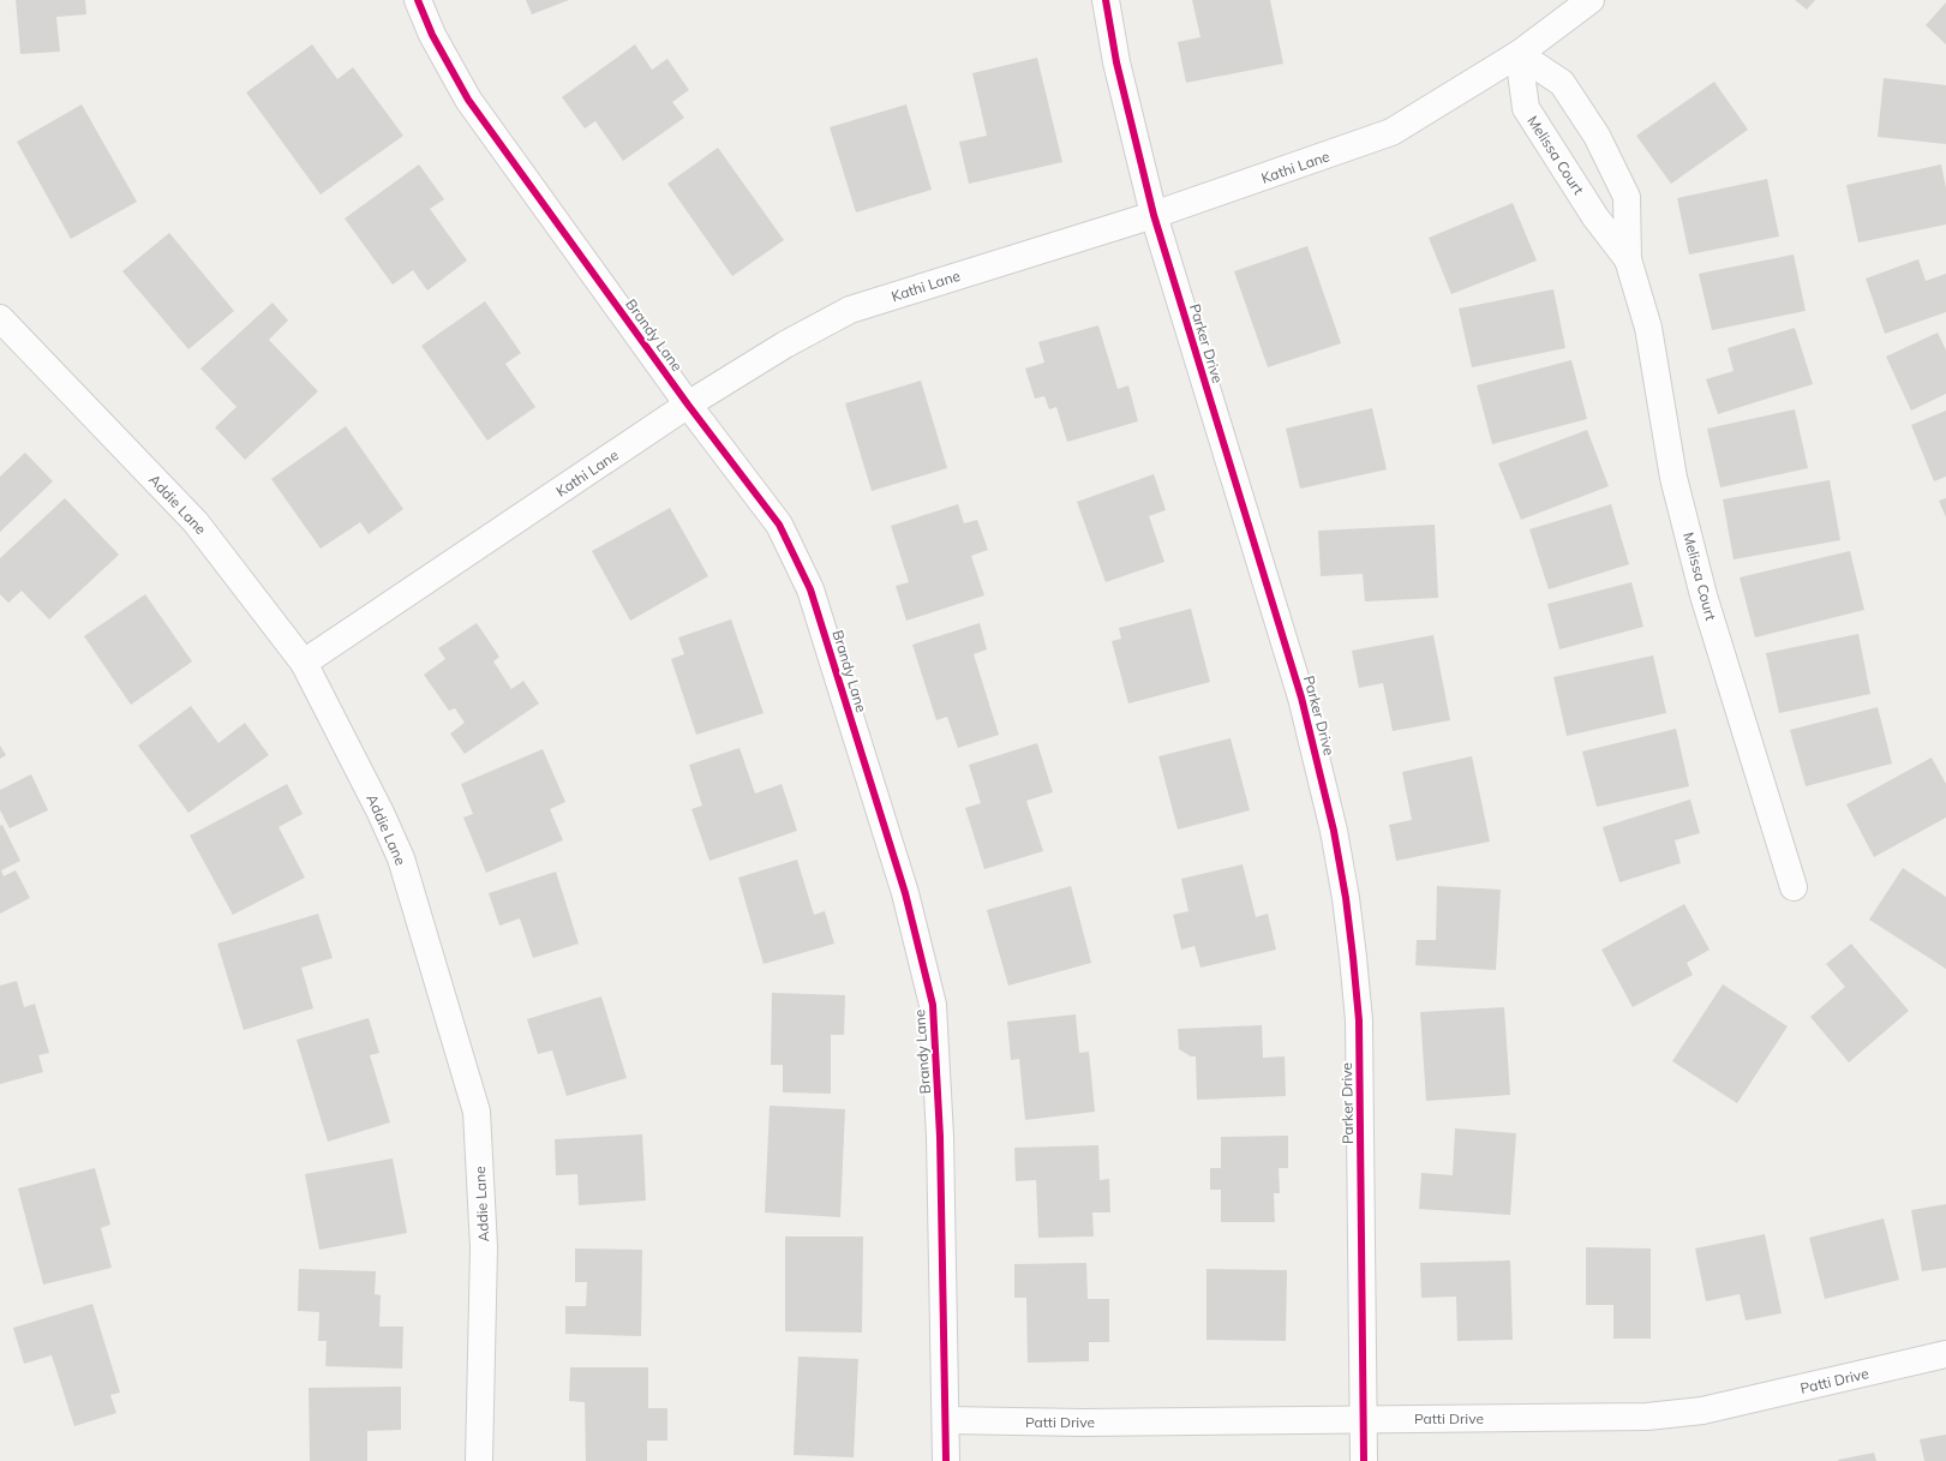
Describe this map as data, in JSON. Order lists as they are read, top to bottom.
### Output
{
  "streets": {
    "street": [
      "Melissa Court",
      "Kathi Lane",
      "Brandy Lane",
      "Parker Drive",
      "Addie Lane",
      "Patti Drive"
    ]
  },
  "crossings": [
    ["Melissa Court", "Kathi Lane"],
    ["Kathi Lane", "Brandy Lane"],
    ["Kathi Lane", "Parker Drive"],
    ["Kathi Lane", "Addie Lane"],
    ["Brandy Lane", "Patti Drive"],
    ["Parker Drive", "Patti Drive"]
  ]
}
